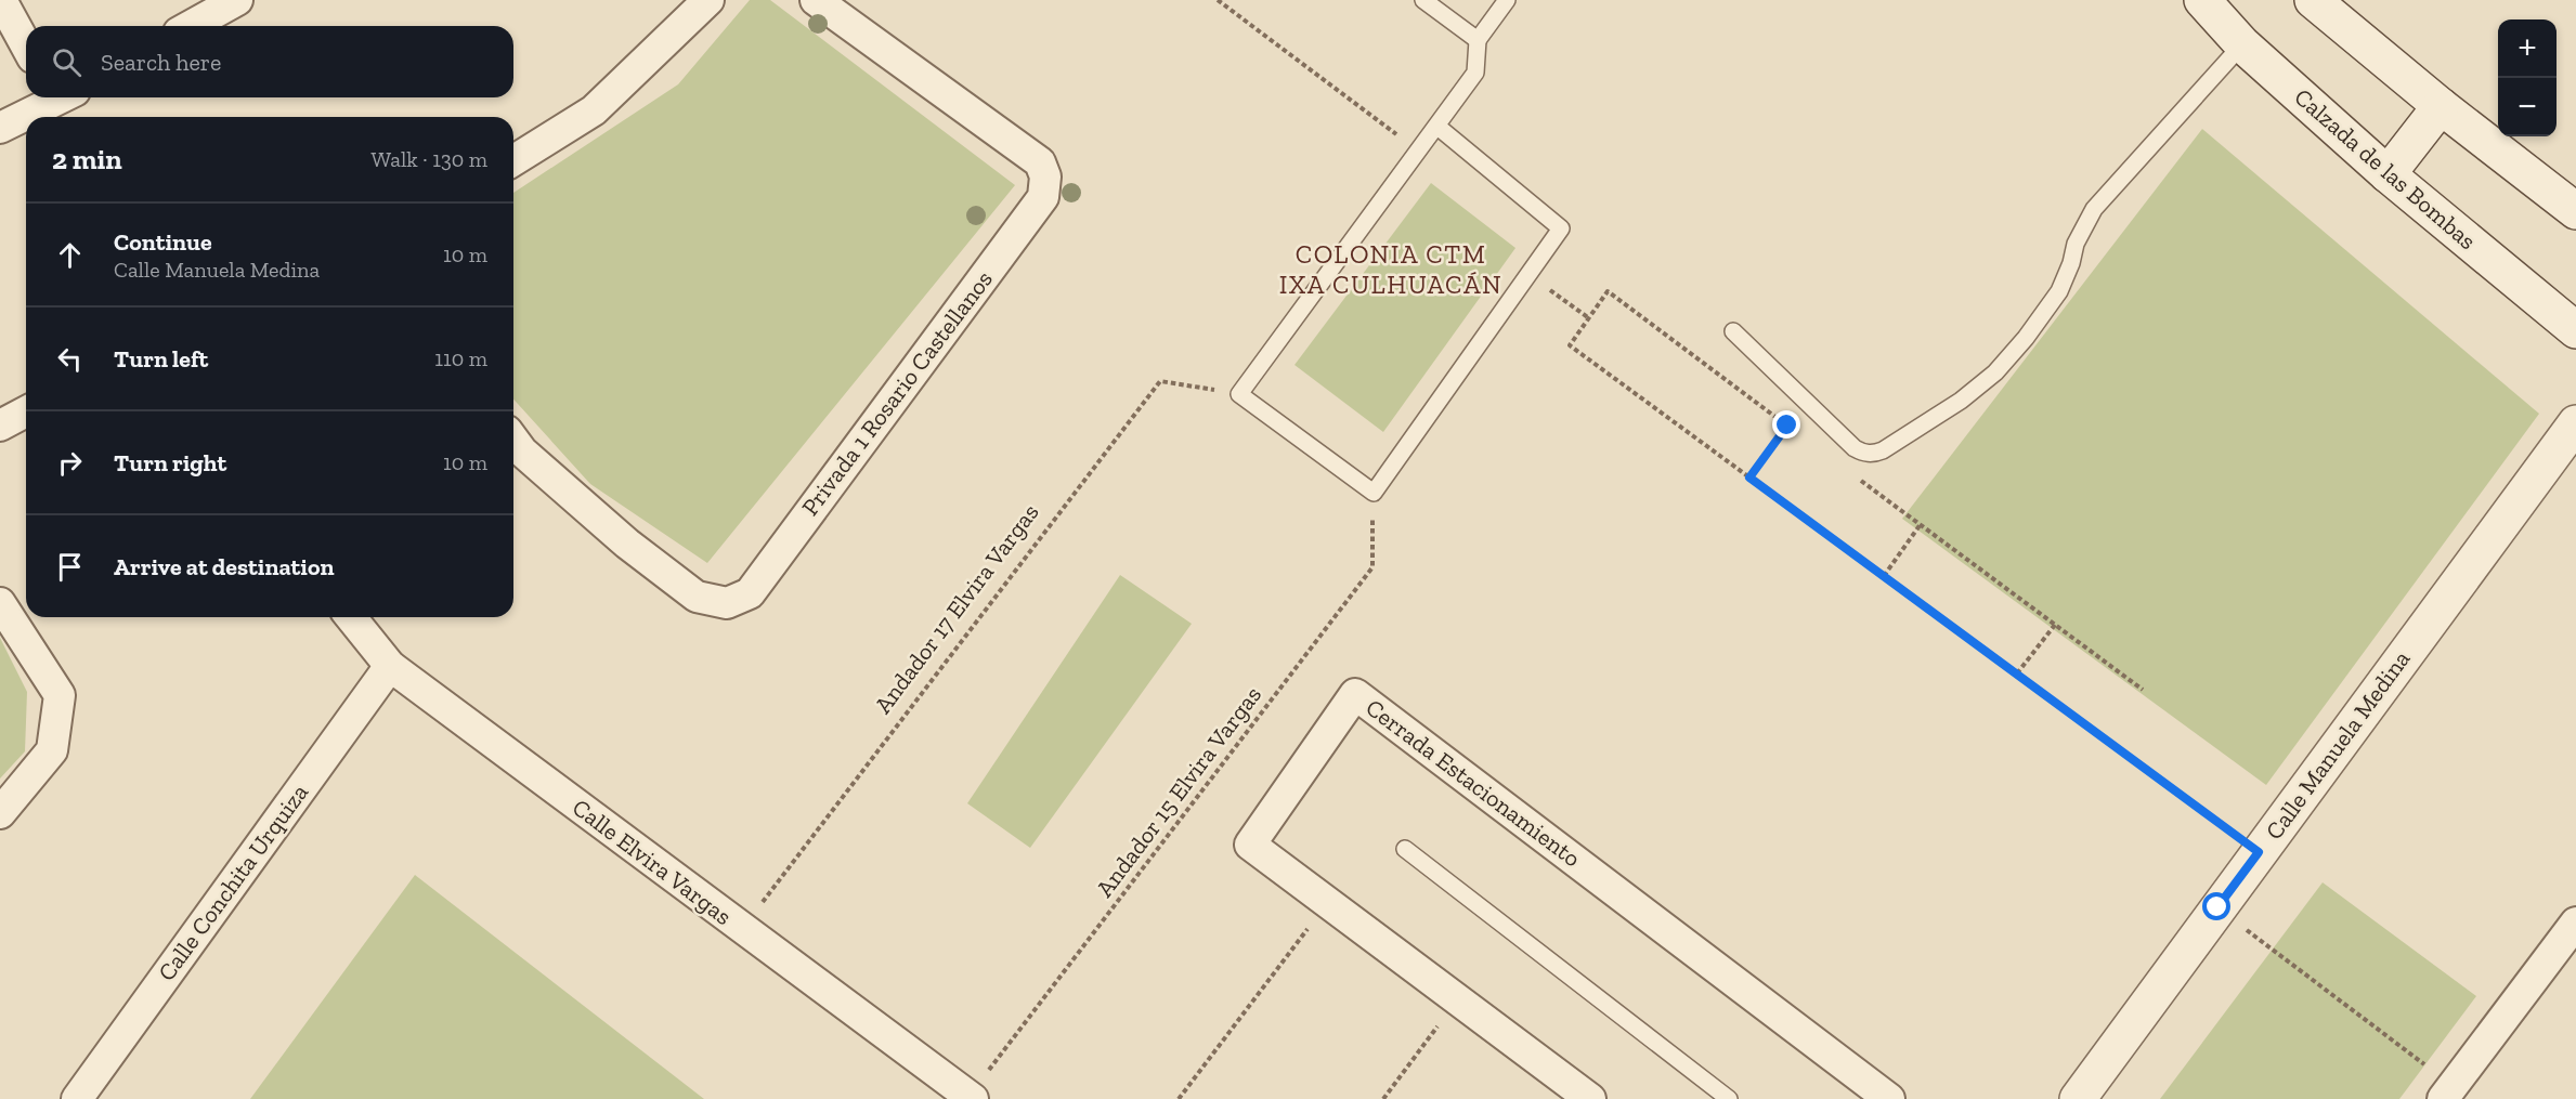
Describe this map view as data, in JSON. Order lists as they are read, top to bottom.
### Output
{
  "streets": {
    "main road": ["Calzada de las Bombas", "Calle Manuela Medina"],
    "street": [
      "Privada 1 Rosario Castellanos",
      "Cerrada Estacionamiento",
      "Calle Elvira Vargas",
      "Calle Conchita Urquiza"
    ],
    "path": ["Andador 17 Elvira Vargas", "Andador 15 Elvira Vargas"]
  },
  "crossings": [
    ["Andador 17 Elvira Vargas", "Calle Elvira Vargas"],
    ["Andador 15 Elvira Vargas", "Calle Elvira Vargas"],
    ["Calle Elvira Vargas", "Calle Conchita Urquiza"]
  ],
  "districts": ["COLONIA CTM IXA CULHUACÁN"],
  "page": {
    "map_buttons": ["+", "−"],
    "search": "Search here",
    "heading": ["2 min", "Walk · 130 m"],
    "list": [
      ["Continue", "Calle Manuela Medina", "10 m"],
      ["Turn left", "110 m"],
      ["Turn right", "10 m"],
      "Arrive at destination"
    ]
  }
}
